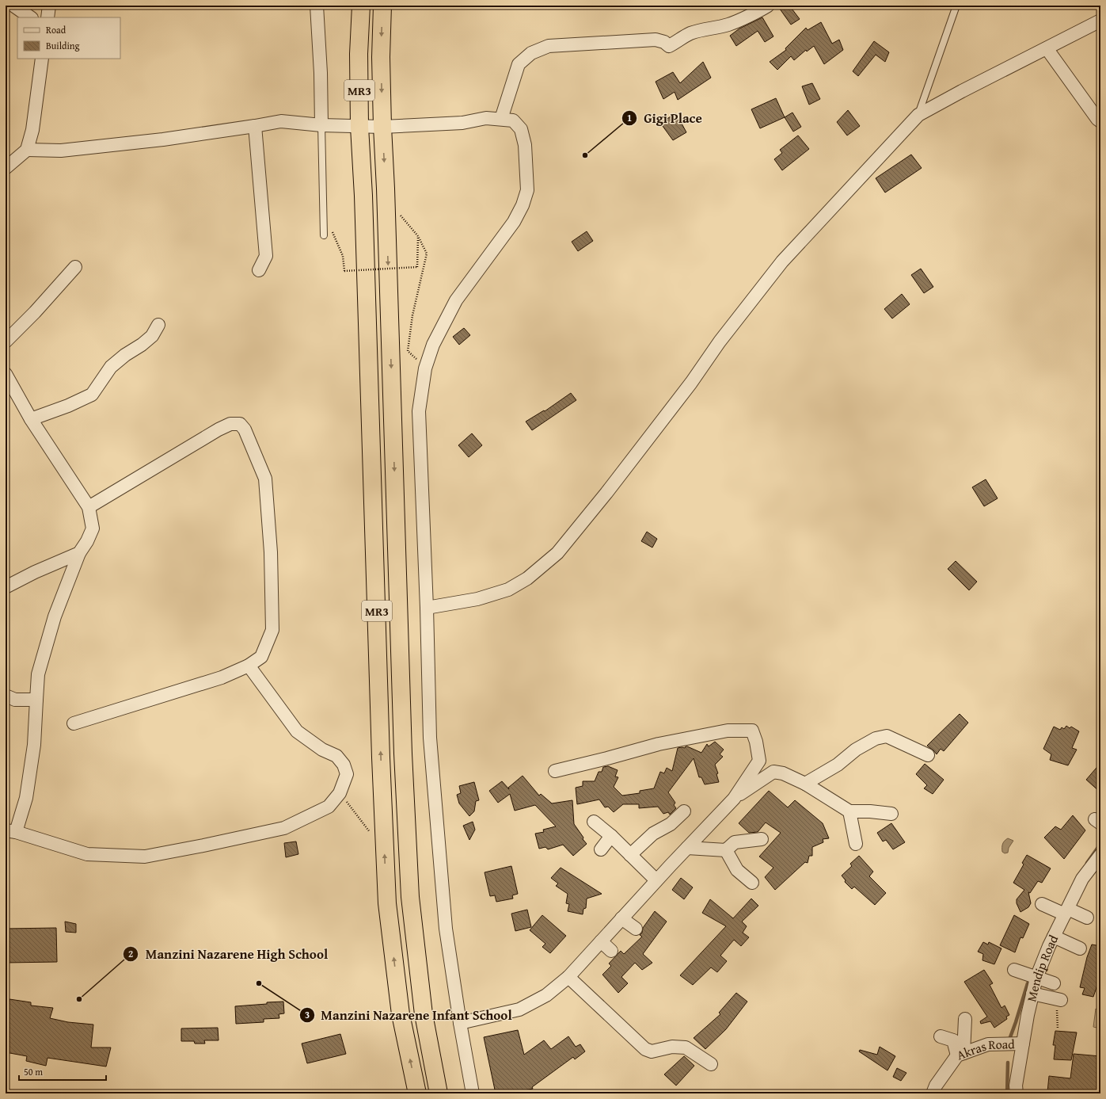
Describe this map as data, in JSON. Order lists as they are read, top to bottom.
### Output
{
  "streets": {
    "highway": ["MR3"],
    "street": ["Mendip Road", "Akras Road"]
  },
  "crossings": [
    ["Mendip Road", "Akras Road"]
  ],
  "places": ["Gigi Place", "Manzini Nazarene Infant School", "Manzini Nazarene High School"],
  "legend": ["Road", "Building"],
  "scale_bar": "50 m"
}
